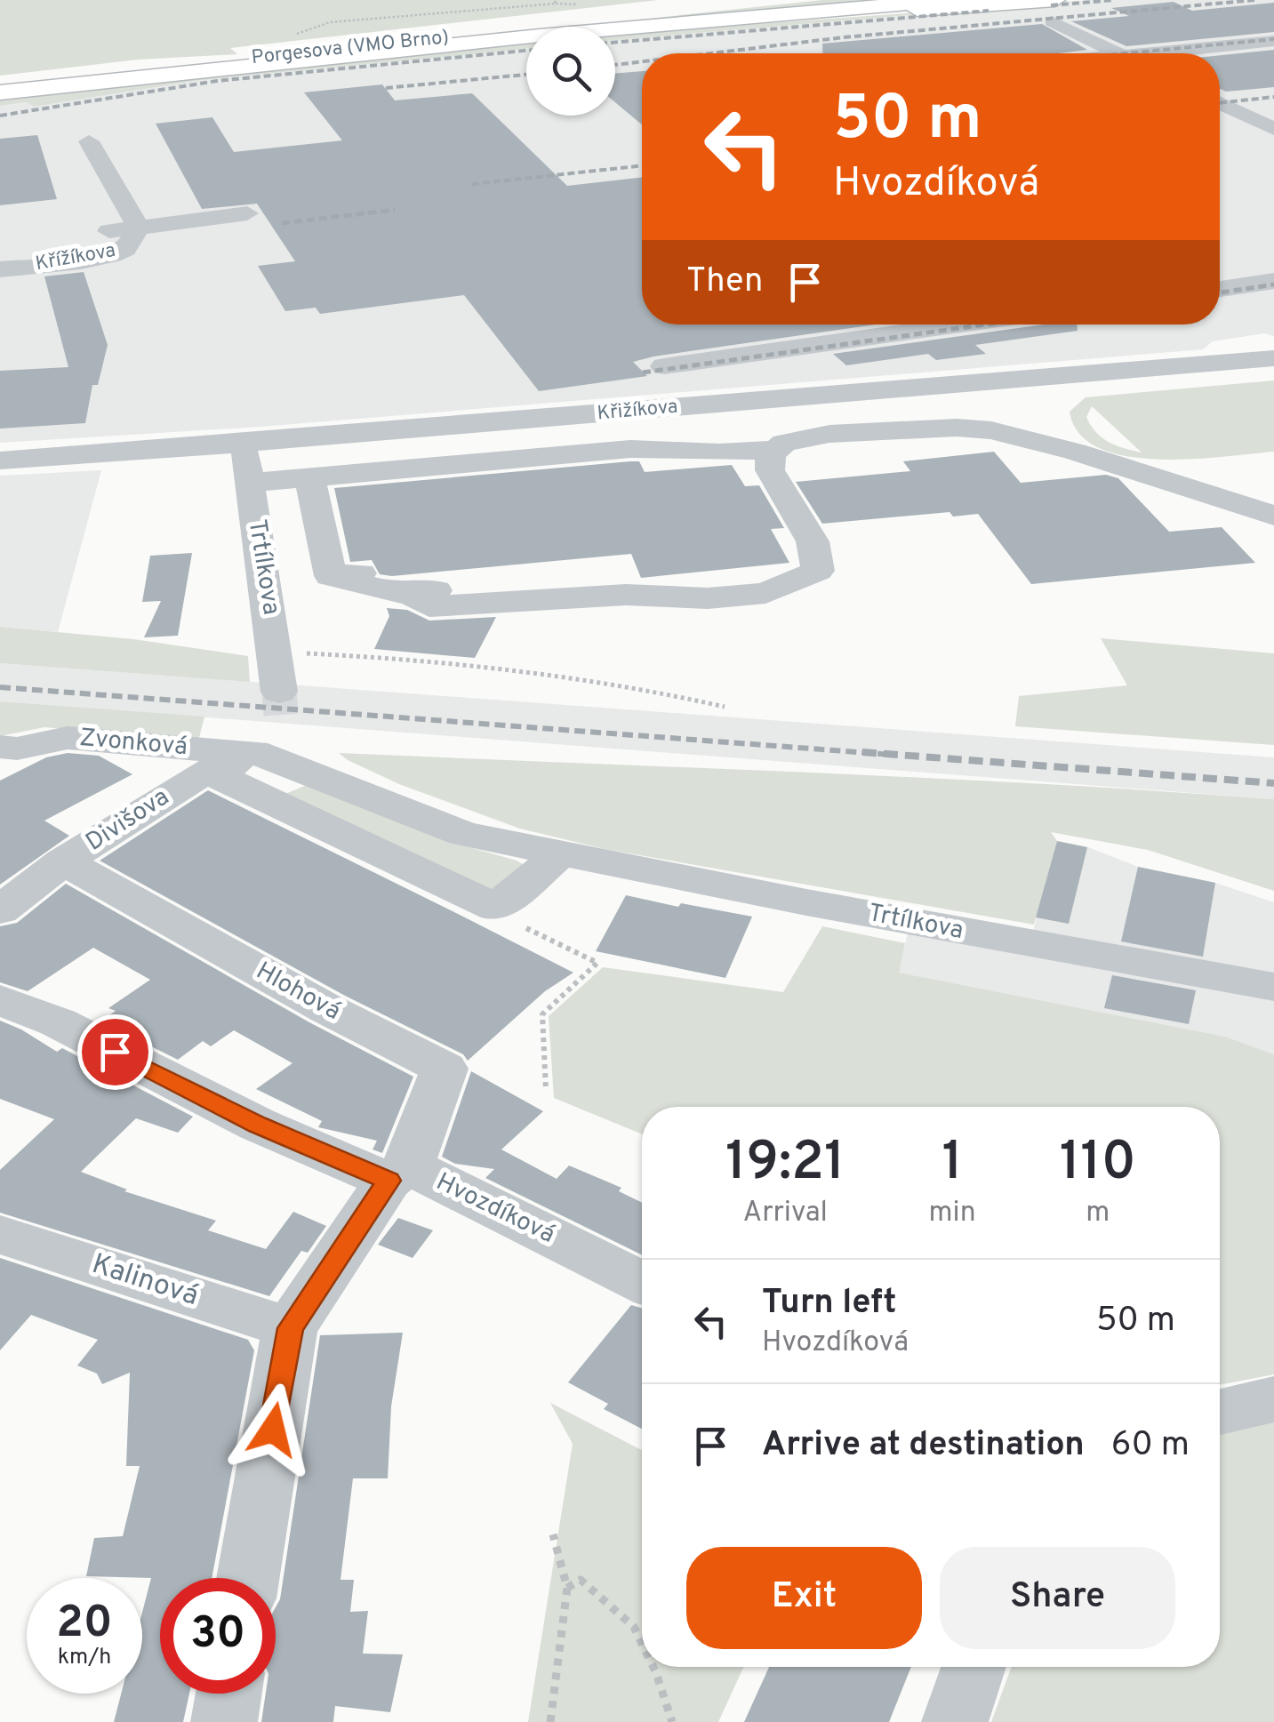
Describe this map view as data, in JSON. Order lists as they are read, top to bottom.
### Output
{
  "streets": {
    "highway": ["Porgesova (VMO Brno)"],
    "street": [
      "Křížíkova",
      "Křižíkova",
      "Trtílkova",
      "Zvonková",
      "Divišova",
      "Hlohová",
      "Hvozdíková",
      "Kalinová"
    ]
  },
  "crossings": [
    ["Křižíkova", "Trtílkova"],
    ["Trtílkova", "Zvonková"],
    ["Trtílkova", "Divišova"],
    ["Zvonková", "Divišova"],
    ["Divišova", "Hlohová"],
    ["Hlohová", "Hvozdíková"],
    ["Hlohová", "Kalinová"]
  ],
  "page": {
    "turn": ["50 m", "Hvozdíková"],
    "then": "Then",
    "eta": [
      "19:21",
      "Arrival",
      "1",
      "min",
      "110",
      "m"
    ],
    "list": [
      {
        "name": "Turn left",
        "note": "Hvozdíková",
        "value": "50 m"
      },
      {
        "name": "Arrive at destination",
        "value": "60 m"
      }
    ],
    "buttons": ["Exit", "Share"],
    "speed": "20 km/h",
    "limit": "30"
  }
}
